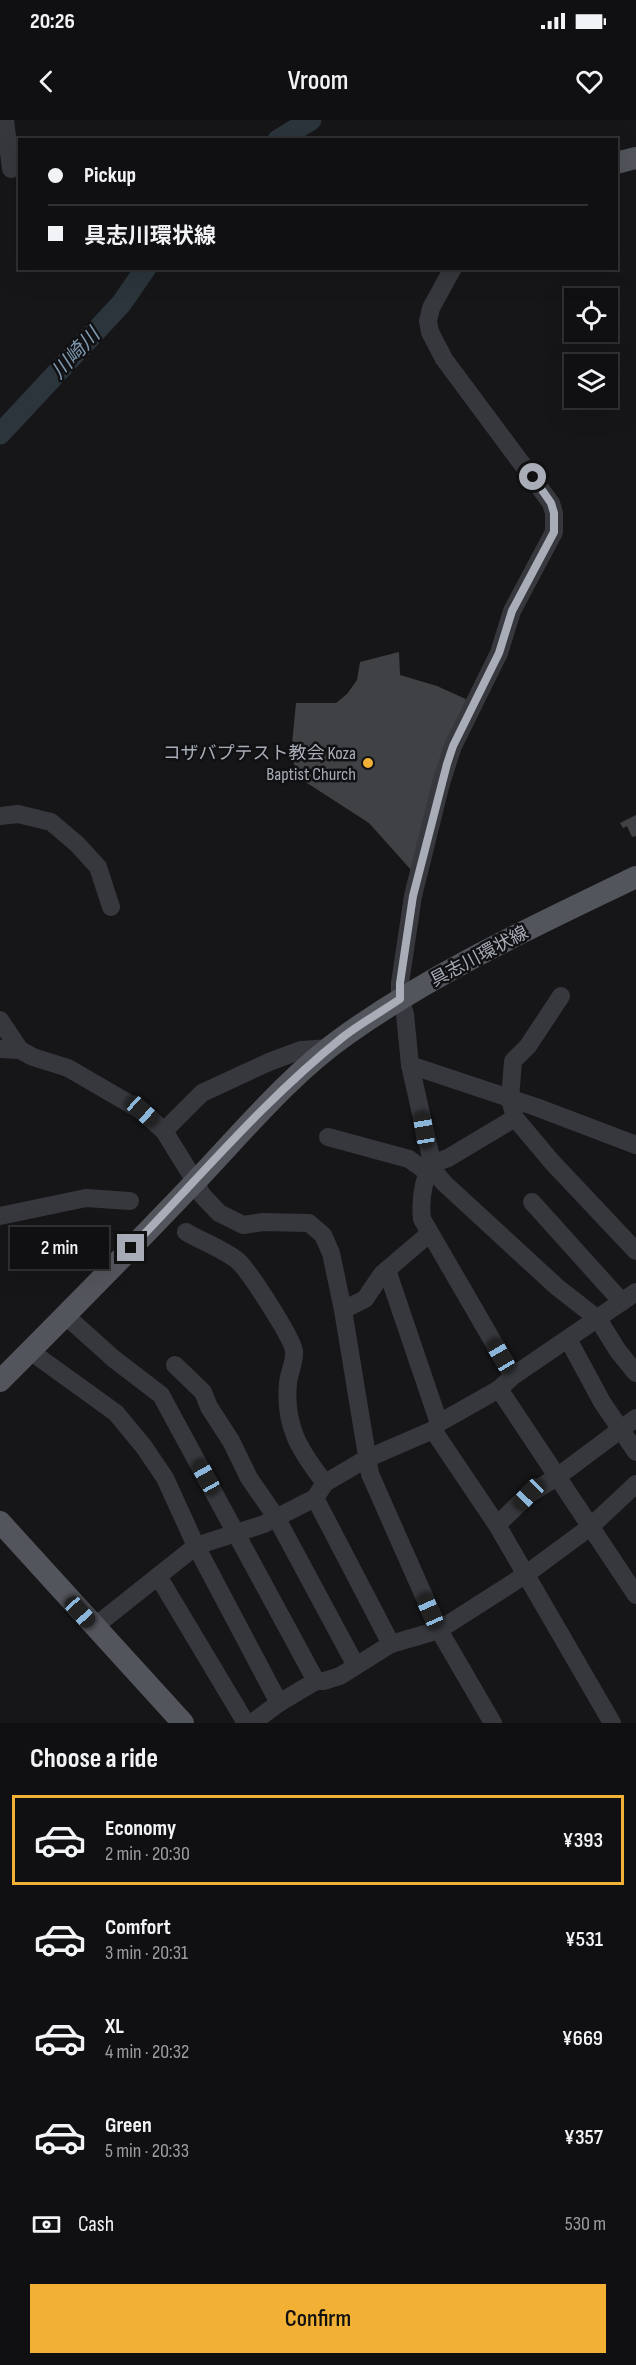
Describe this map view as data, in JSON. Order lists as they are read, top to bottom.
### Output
{
  "streets": {
    "main road": ["具志川環状線"]
  },
  "water": ["川崎川"],
  "places": ["コザバプテスト教会 Koza Baptist Church"],
  "page": {
    "status": "20:26",
    "header": "Vroom",
    "banner": ["Pickup", "具志川環状線"],
    "bubble": "2 min",
    "heading": "Choose a ride",
    "list": [
      {
        "name": "Economy",
        "note": "2 min · 20:30",
        "value": "¥393"
      },
      {
        "name": "Comfort",
        "note": "3 min · 20:31",
        "value": "¥531"
      },
      {
        "name": "XL",
        "note": "4 min · 20:32",
        "value": "¥669"
      },
      {
        "name": "Green",
        "note": "5 min · 20:33",
        "value": "¥357"
      }
    ],
    "pay": ["Cash", "530 m"],
    "buttons": "Confirm"
  }
}
